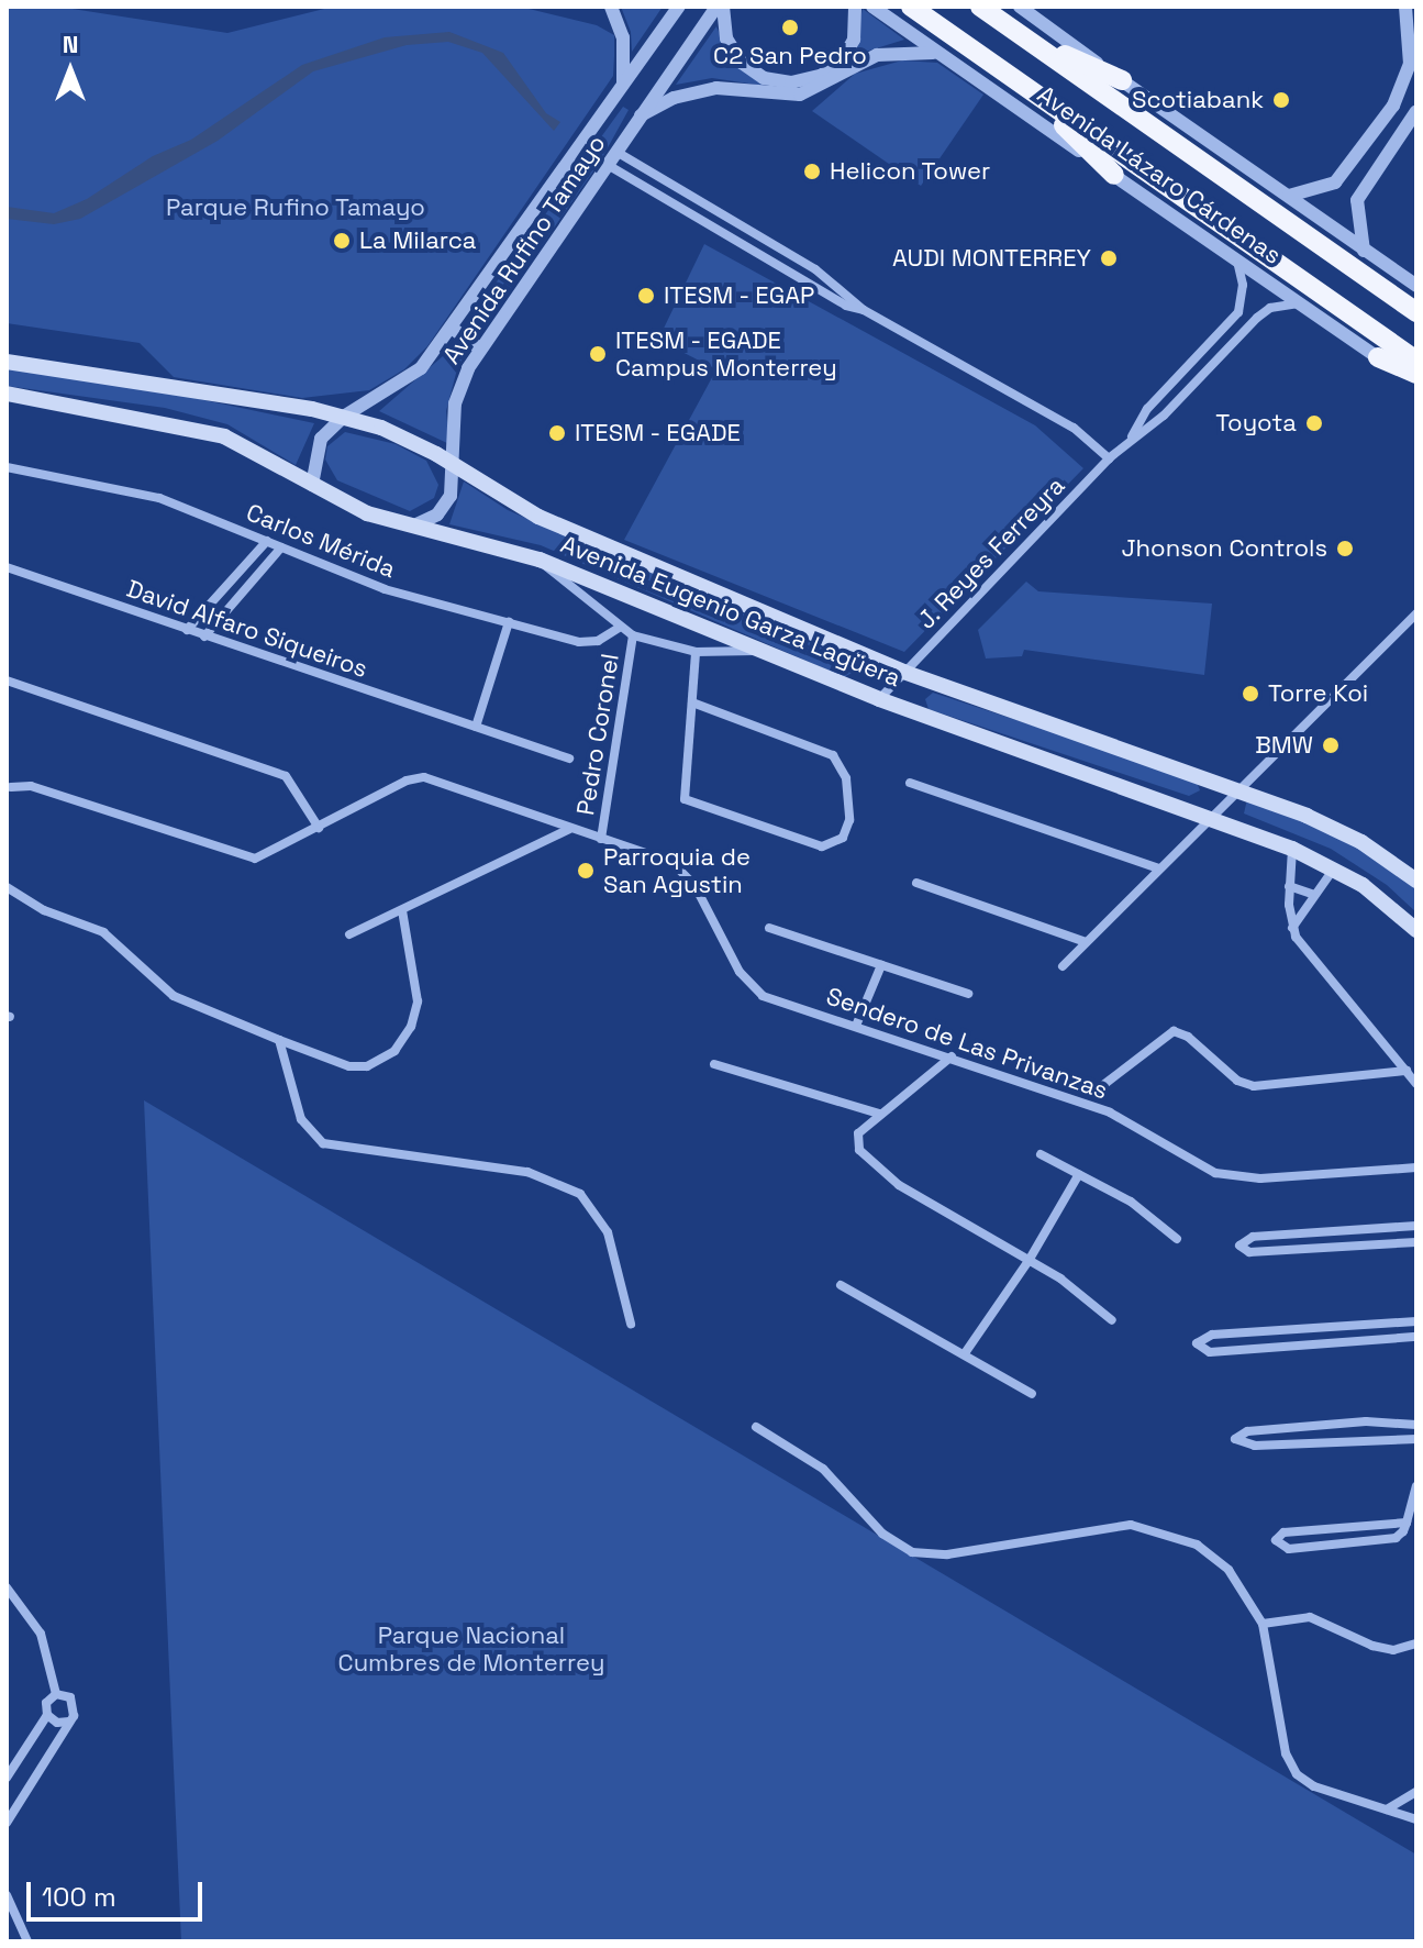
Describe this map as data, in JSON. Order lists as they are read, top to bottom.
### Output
{
  "streets": {
    "highway": ["Avenida Lázaro Cárdenas"],
    "main road": ["Avenida Eugenio Garza Lagüera"],
    "street": [
      "Avenida Rufino Tamayo",
      "Carlos Mérida",
      "J. Reyes Ferreyra",
      "David Alfaro Siqueiros",
      "Pedro Coronel",
      "Sendero de Las Privanzas"
    ]
  },
  "crossings": [
    ["Avenida Lázaro Cárdenas", "J. Reyes Ferreyra"],
    ["Avenida Rufino Tamayo", "Avenida Eugenio Garza Lagüera"],
    ["Carlos Mérida", "Pedro Coronel"],
    ["J. Reyes Ferreyra", "Avenida Eugenio Garza Lagüera"],
    ["Avenida Eugenio Garza Lagüera", "Pedro Coronel"],
    ["Pedro Coronel", "Sendero de Las Privanzas"]
  ],
  "parks": ["Parque Rufino Tamayo", "Parque Nacional Cumbres de Monterrey"],
  "places": [
    "C2 San Pedro",
    "Scotiabank",
    "Helicon Tower",
    "La Milarca",
    "AUDI MONTERREY",
    "ITESM - EGAP",
    "ITESM - EGADE Campus Monterrey",
    "Toyota",
    "ITESM - EGADE",
    "Jhonson Controls",
    "Torre Koi",
    "BMW",
    "Parroquia de San Agustin"
  ],
  "scale_bar": "100 m",
  "north": "top"
}
